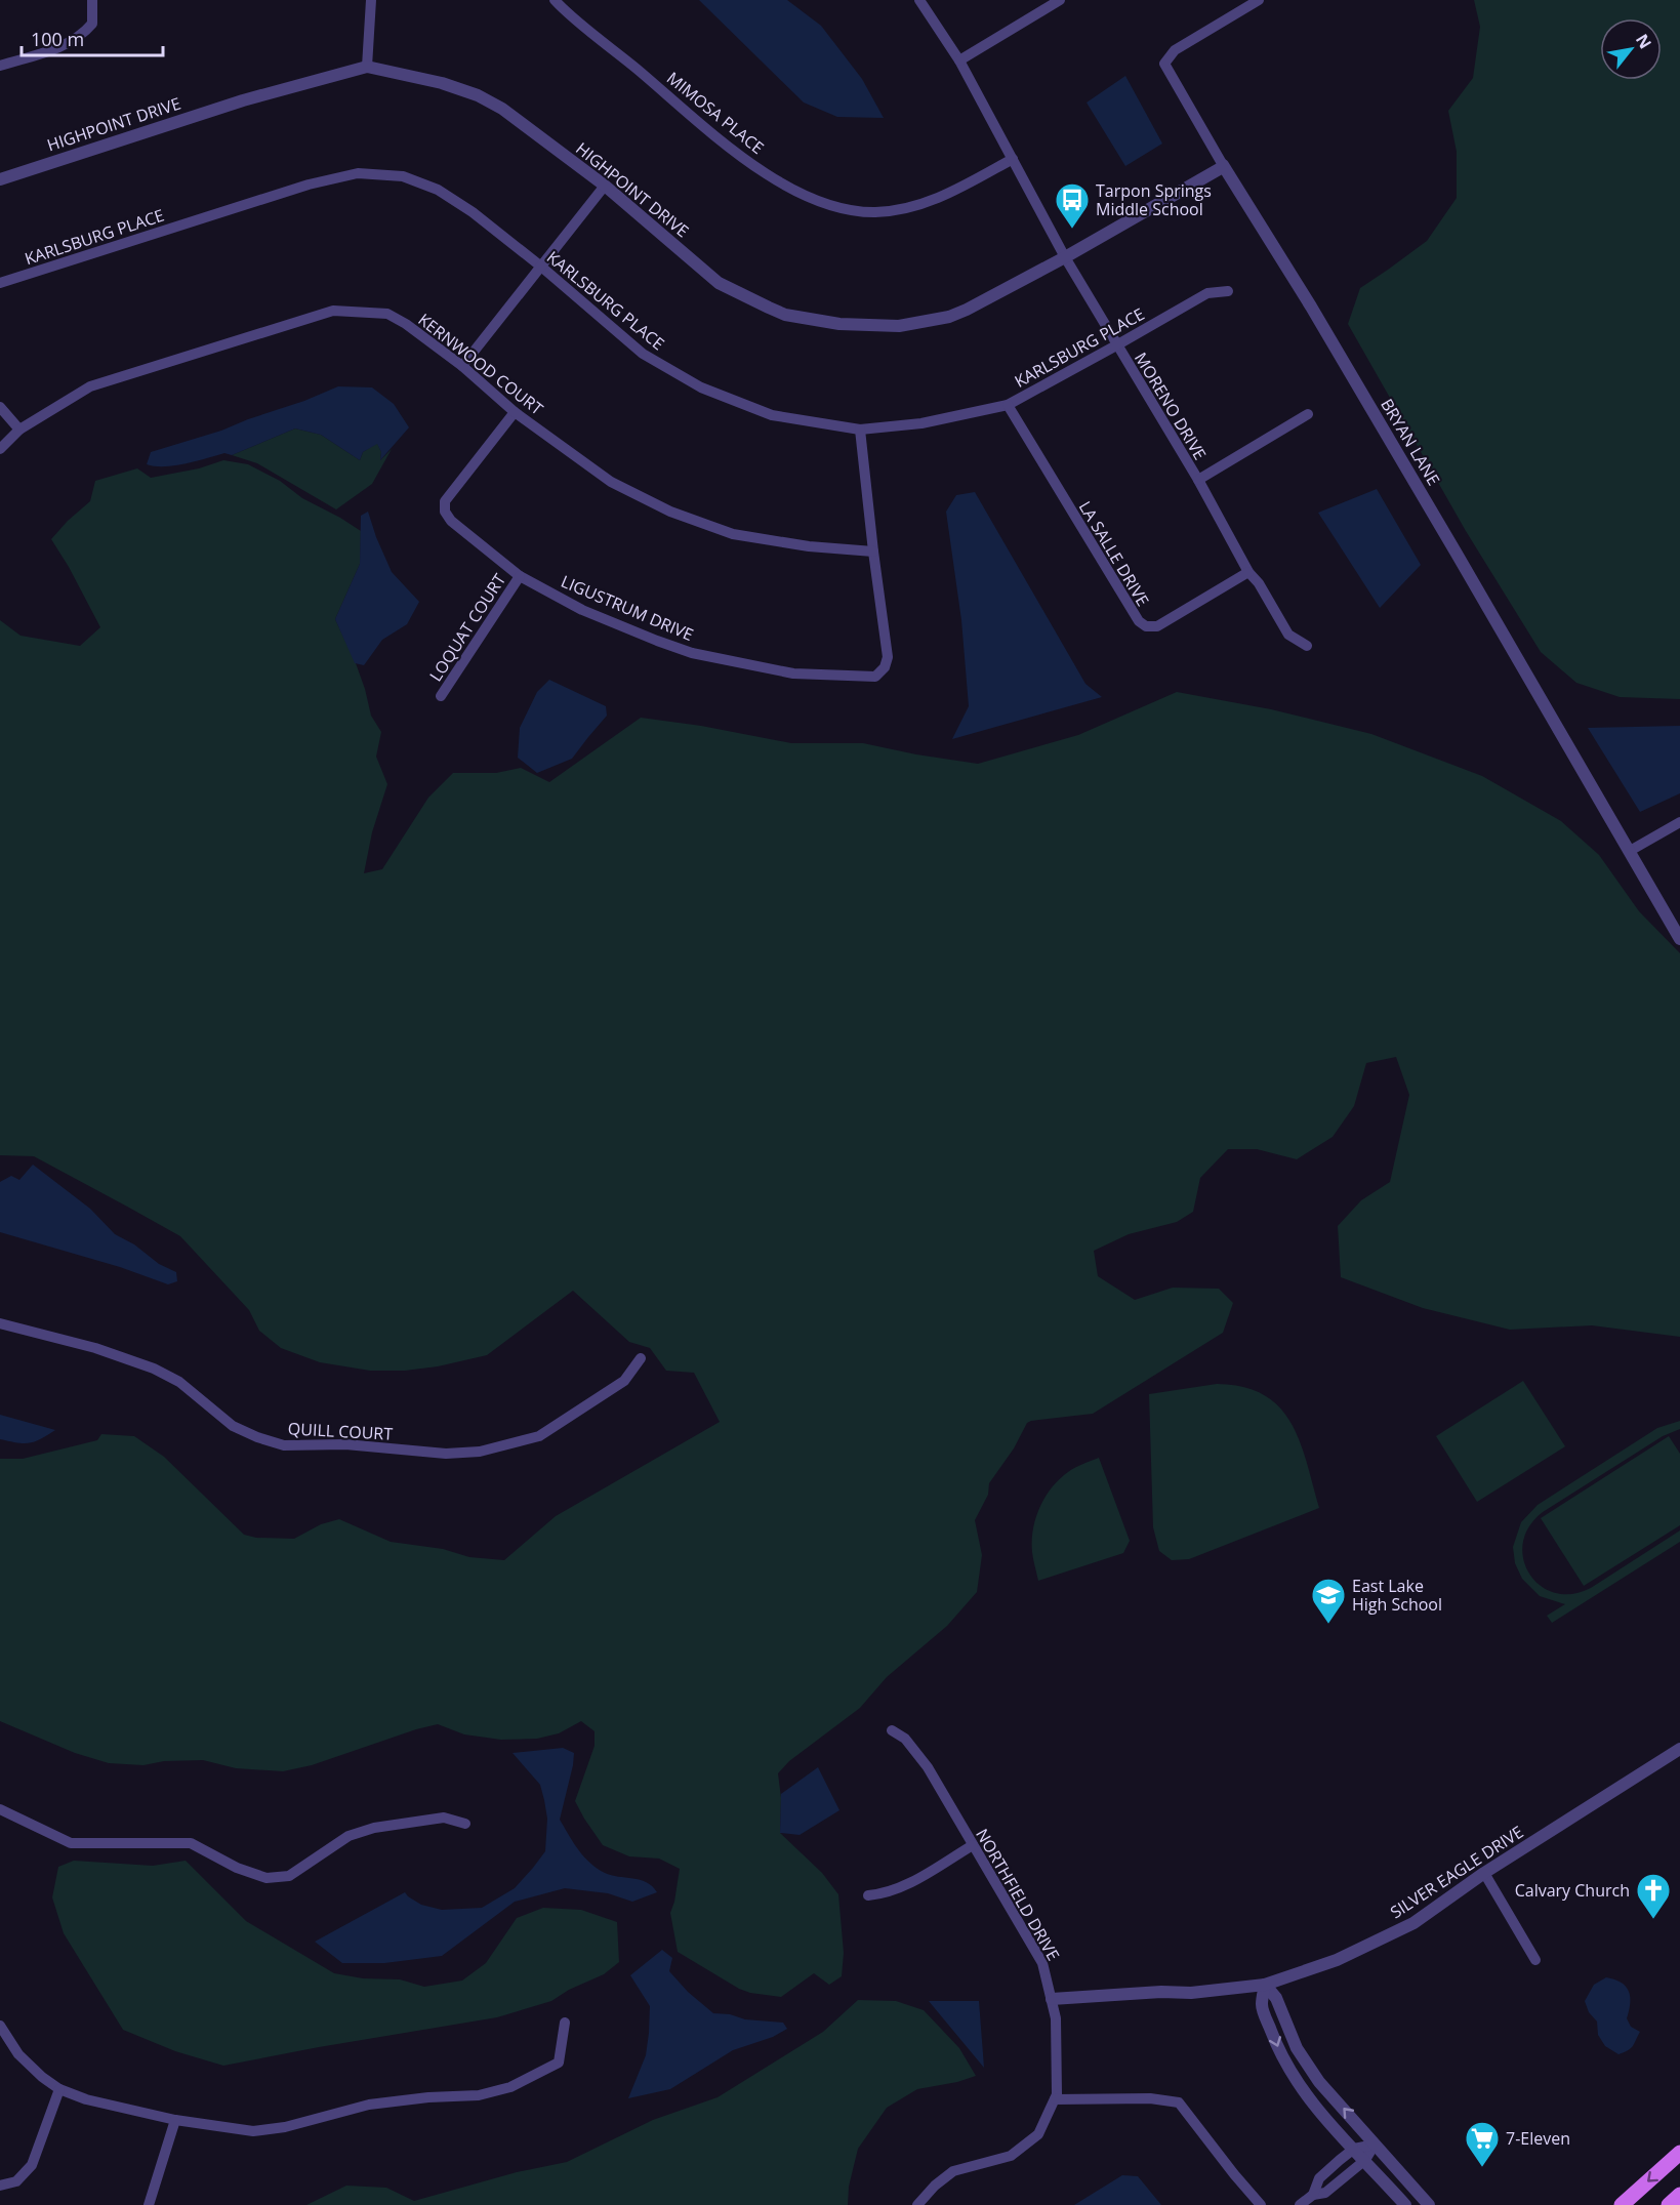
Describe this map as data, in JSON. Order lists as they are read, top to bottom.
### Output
{
  "streets": {
    "street": [
      "MIMOSA PLACE",
      "HIGHPOINT DRIVE",
      "KARLSBURG PLACE",
      "KERNWOOD COURT",
      "MORENO DRIVE",
      "BRYAN LANE",
      "LA SALLE DRIVE",
      "LIGUSTRUM DRIVE",
      "LOQUAT COURT",
      "QUILL COURT",
      "SILVER EAGLE DRIVE",
      "NORTHFIELD DRIVE"
    ]
  },
  "crossings": [
    ["MIMOSA PLACE", "MORENO DRIVE"],
    ["HIGHPOINT DRIVE", "MORENO DRIVE"],
    ["HIGHPOINT DRIVE", "BRYAN LANE"],
    ["KARLSBURG PLACE", "MORENO DRIVE"],
    ["KARLSBURG PLACE", "LA SALLE DRIVE"],
    ["KARLSBURG PLACE", "LIGUSTRUM DRIVE"],
    ["KERNWOOD COURT", "LIGUSTRUM DRIVE"],
    ["MORENO DRIVE", "LA SALLE DRIVE"],
    ["LIGUSTRUM DRIVE", "LOQUAT COURT"],
    ["SILVER EAGLE DRIVE", "NORTHFIELD DRIVE"]
  ],
  "places": {
    "bus stop": ["Tarpon Springs Middle School"],
    "school or university": ["East Lake High School"],
    "church": ["Calvary Church"],
    "supermarket": ["7-Eleven"]
  },
  "scale_bar": "100 m",
  "north": "top right"
}
